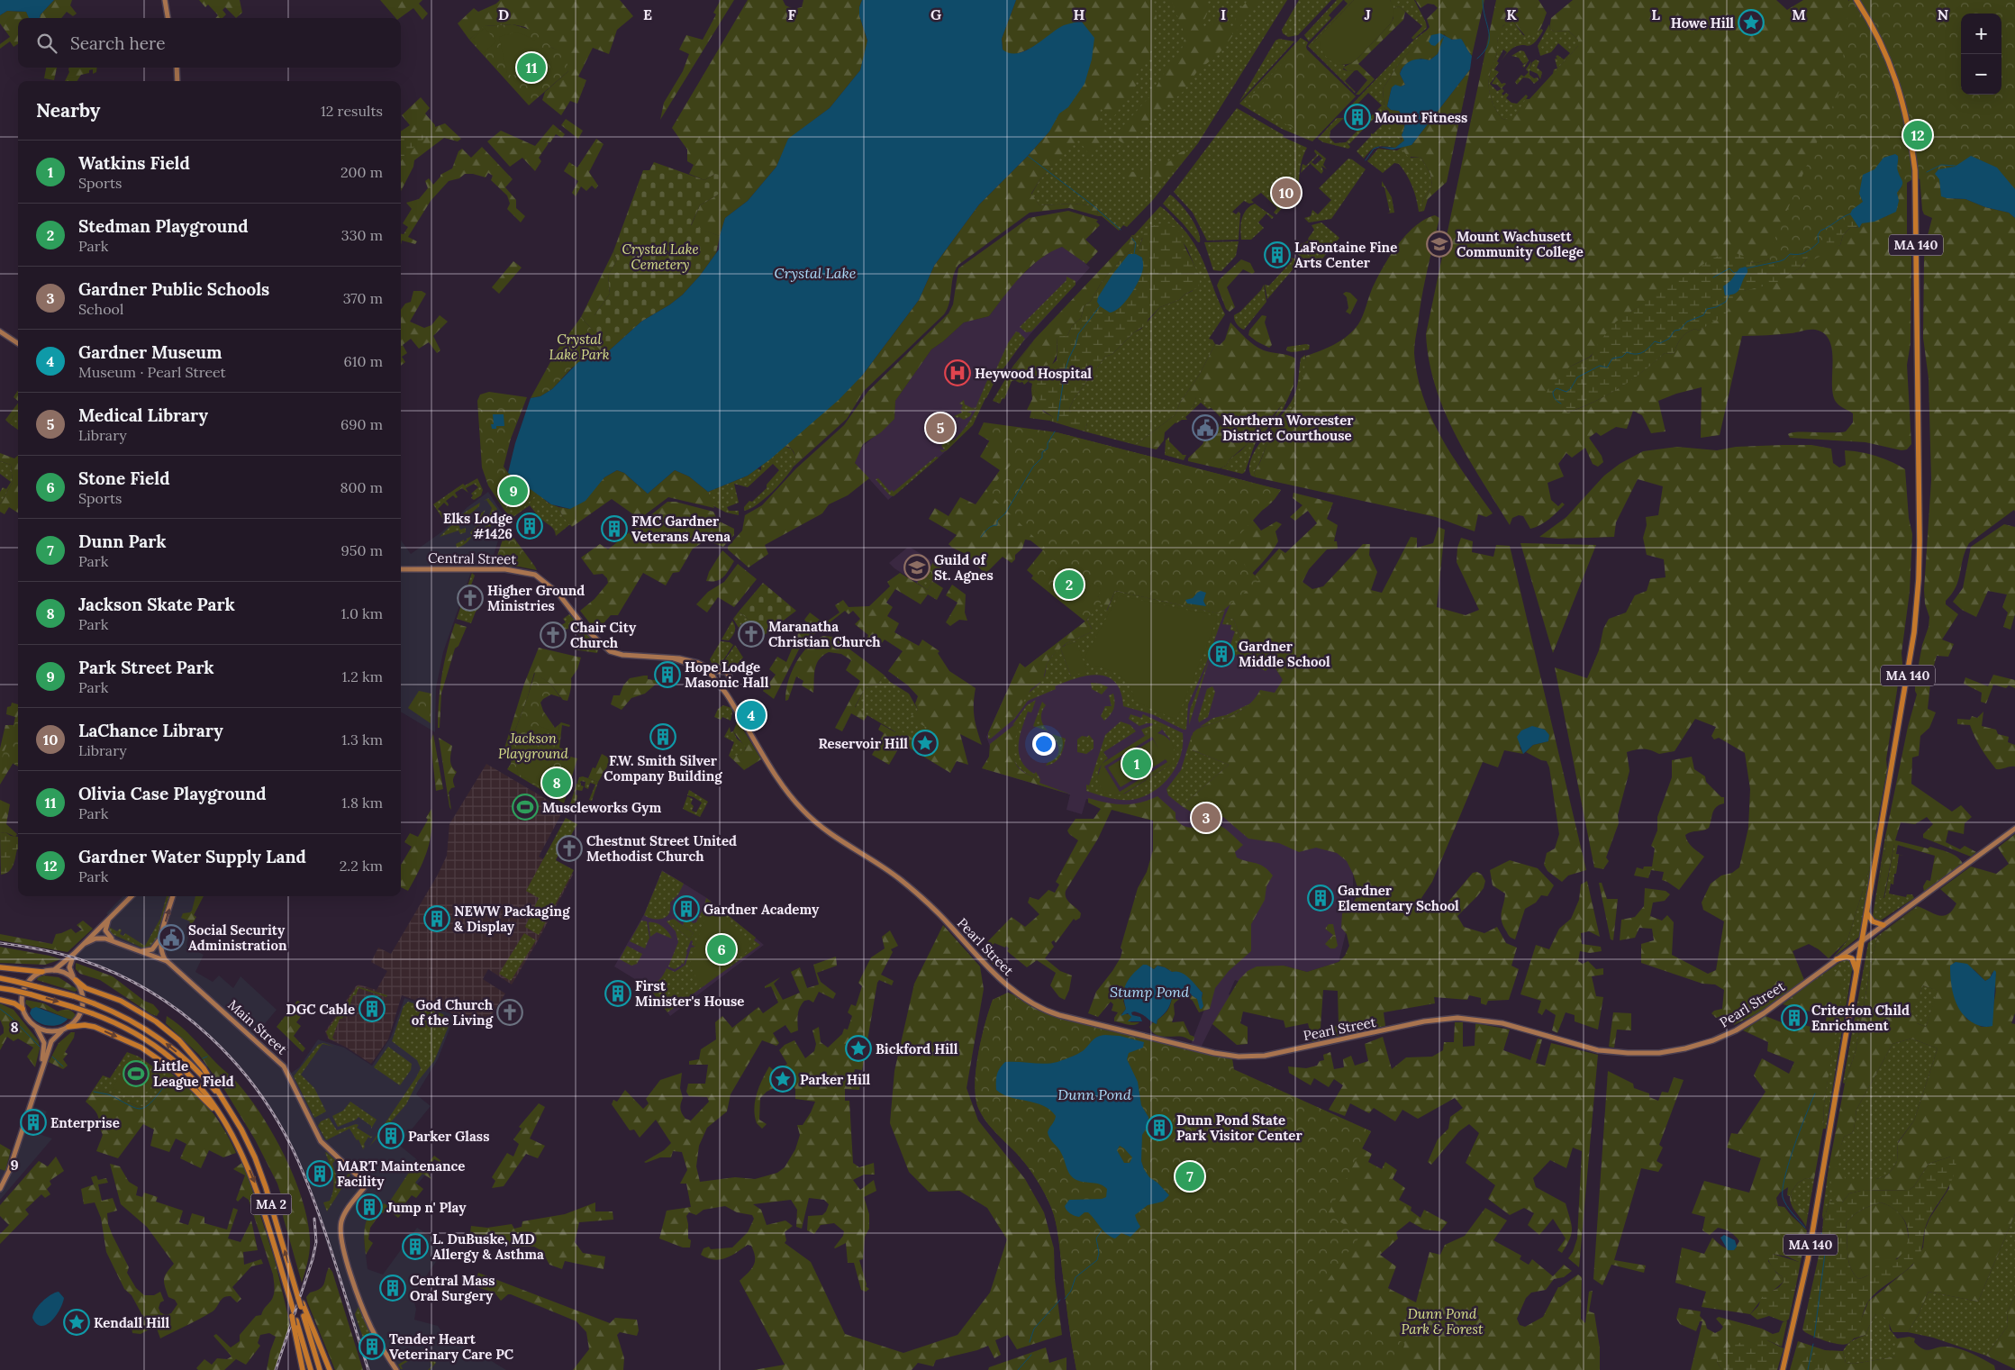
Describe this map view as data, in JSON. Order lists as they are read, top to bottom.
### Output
{
  "streets": {
    "highway": ["MA 140", "MA 2"],
    "main road": ["Central Street", "Pearl Street", "Main Street"]
  },
  "crossings": [
    ["MA 140", "Pearl Street"]
  ],
  "water": ["Crystal Lake", "Stump Pond", "Dunn Pond"],
  "parks": [
    "Crystal Lake Cemetery",
    "Crystal Lake Park",
    "Jackson Playground",
    "Dunn Pond Park & Forest"
  ],
  "places": {
    "place": [
      "Howe Hill",
      "Reservoir Hill",
      "Bickford Hill",
      "Parker Hill",
      "Kendall Hill"
    ],
    "building": [
      "Mount Fitness",
      "LaFontaine Fine Arts Center",
      "Elks Lodge #1426",
      "FMC Gardner Veterans Arena",
      "Gardner Middle School",
      "Hope Lodge Masonic Hall",
      "F.W. Smith Silver Company Building",
      "Gardner Elementary School",
      "Gardner Academy",
      "NEWW Packaging & Display",
      "First Minister's House",
      "DGC Cable",
      "Criterion Child Enrichment",
      "Enterprise",
      "Dunn Pond State Park Visitor Center",
      "Parker Glass",
      "MART Maintenance Facility",
      "Jump n' Play",
      "L. DuBuske, MD Allergy & Asthma",
      "Central Mass Oral Surgery",
      "Tender Heart Veterinary Care PC"
    ],
    "school or university": ["Mount Wachusett Community College", "Guild of St. Agnes"],
    "hospital": ["Heywood Hospital"],
    "public building": ["Northern Worcester District Courthouse", "Social Security Administration"],
    "church": [
      "Higher Ground Ministries",
      "Maranatha Christian Church",
      "Chair City Church",
      "Chestnut Street United Methodist Church",
      "God Church of the Living"
    ],
    "sports": ["Muscleworks Gym", "Little League Field"]
  },
  "page": {
    "map_buttons": ["+", "−"],
    "search": "Search here",
    "pins": [
      "11",
      "12",
      "10",
      "5",
      "9",
      "2",
      "4",
      "1",
      "8",
      "3",
      "6",
      "7"
    ],
    "heading": ["Nearby", "12 results"],
    "list": [
      {
        "mark": "1",
        "name": "Watkins Field",
        "note": "Sports",
        "value": "200 m"
      },
      {
        "mark": "2",
        "name": "Stedman Playground",
        "note": "Park",
        "value": "330 m"
      },
      {
        "mark": "3",
        "name": "Gardner Public Schools",
        "note": "School",
        "value": "370 m"
      },
      {
        "mark": "4",
        "name": "Gardner Museum",
        "note": "Museum · Pearl Street",
        "value": "610 m"
      },
      {
        "mark": "5",
        "name": "Medical Library",
        "note": "Library",
        "value": "690 m"
      },
      {
        "mark": "6",
        "name": "Stone Field",
        "note": "Sports",
        "value": "800 m"
      },
      {
        "mark": "7",
        "name": "Dunn Park",
        "note": "Park",
        "value": "950 m"
      },
      {
        "mark": "8",
        "name": "Jackson Skate Park",
        "note": "Park",
        "value": "1.0 km"
      },
      {
        "mark": "9",
        "name": "Park Street Park",
        "note": "Park",
        "value": "1.2 km"
      },
      {
        "mark": "10",
        "name": "LaChance Library",
        "note": "Library",
        "value": "1.3 km"
      },
      {
        "mark": "11",
        "name": "Olivia Case Playground",
        "note": "Park",
        "value": "1.8 km"
      },
      {
        "mark": "12",
        "name": "Gardner Water Supply Land",
        "note": "Park",
        "value": "2.2 km"
      }
    ]
  },
  "grid": {
    "columns": [
      "D",
      "E",
      "F",
      "G",
      "H",
      "I",
      "J",
      "K",
      "L",
      "M",
      "N"
    ],
    "rows": ["8", "9"]
  }
}
